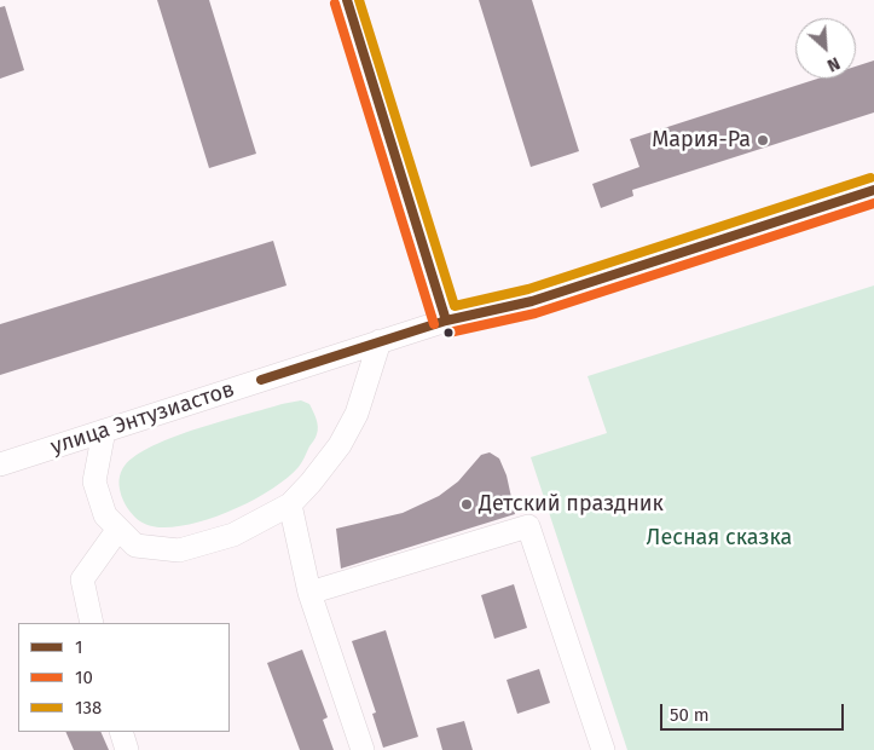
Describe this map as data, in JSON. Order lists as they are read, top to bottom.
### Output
{
  "streets": {
    "street": ["улица Энтузиастов"]
  },
  "parks": ["Лесная сказка"],
  "places": ["Мария-Ра", "Детский праздник"],
  "lines": ["transit line 1", "transit line 138", "transit line 10"],
  "legend": ["1", "10", "138"],
  "scale_bar": "50 m",
  "north": "bottom right"
}
